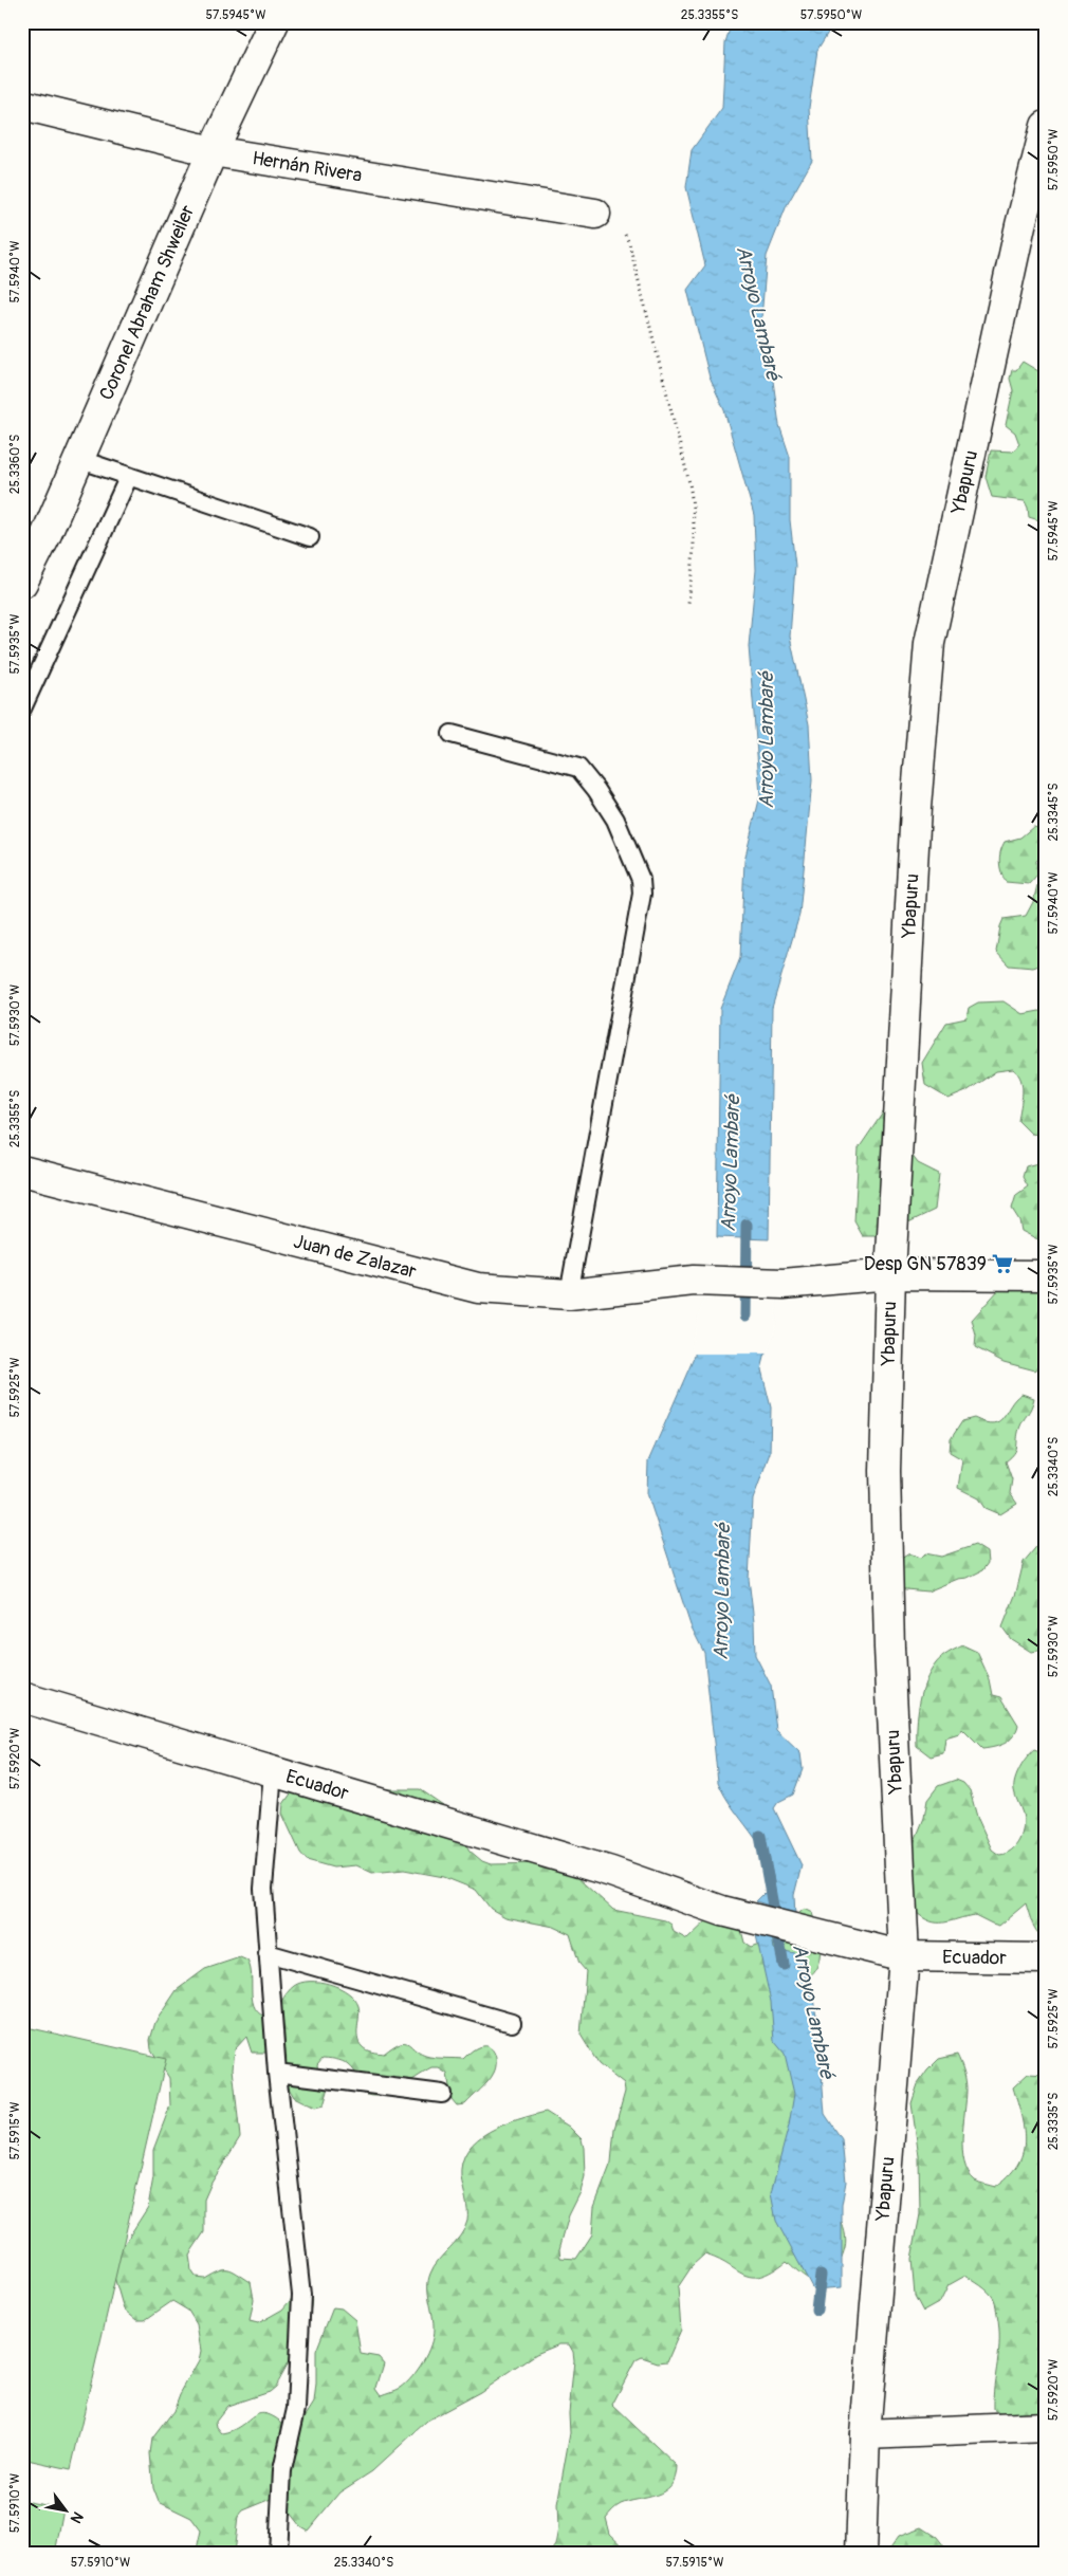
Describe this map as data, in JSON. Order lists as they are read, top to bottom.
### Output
{
  "streets": {
    "street": [
      "Hernán Rivera",
      "Coronel Abraham Shweiler",
      "Ybapuru",
      "Juan de Zalazar",
      "Ecuador"
    ]
  },
  "crossings": [
    ["Hernán Rivera", "Coronel Abraham Shweiler"],
    ["Ybapuru", "Juan de Zalazar"],
    ["Ybapuru", "Ecuador"]
  ],
  "water": ["Arroyo Lambaré"],
  "places": {
    "supermarket": ["Desp GN 57839"]
  },
  "north": "bottom right",
  "coordinates": [
    "57.5945°W",
    "25.3355°S",
    "57.5950°W",
    "57.5940°W",
    "25.3360°S",
    "57.5935°W",
    "25.3345°S",
    "57.5930°W",
    "57.5925°W",
    "25.3340°S",
    "57.5920°W",
    "25.3335°S",
    "57.5915°W",
    "57.5910°W"
  ]
}
